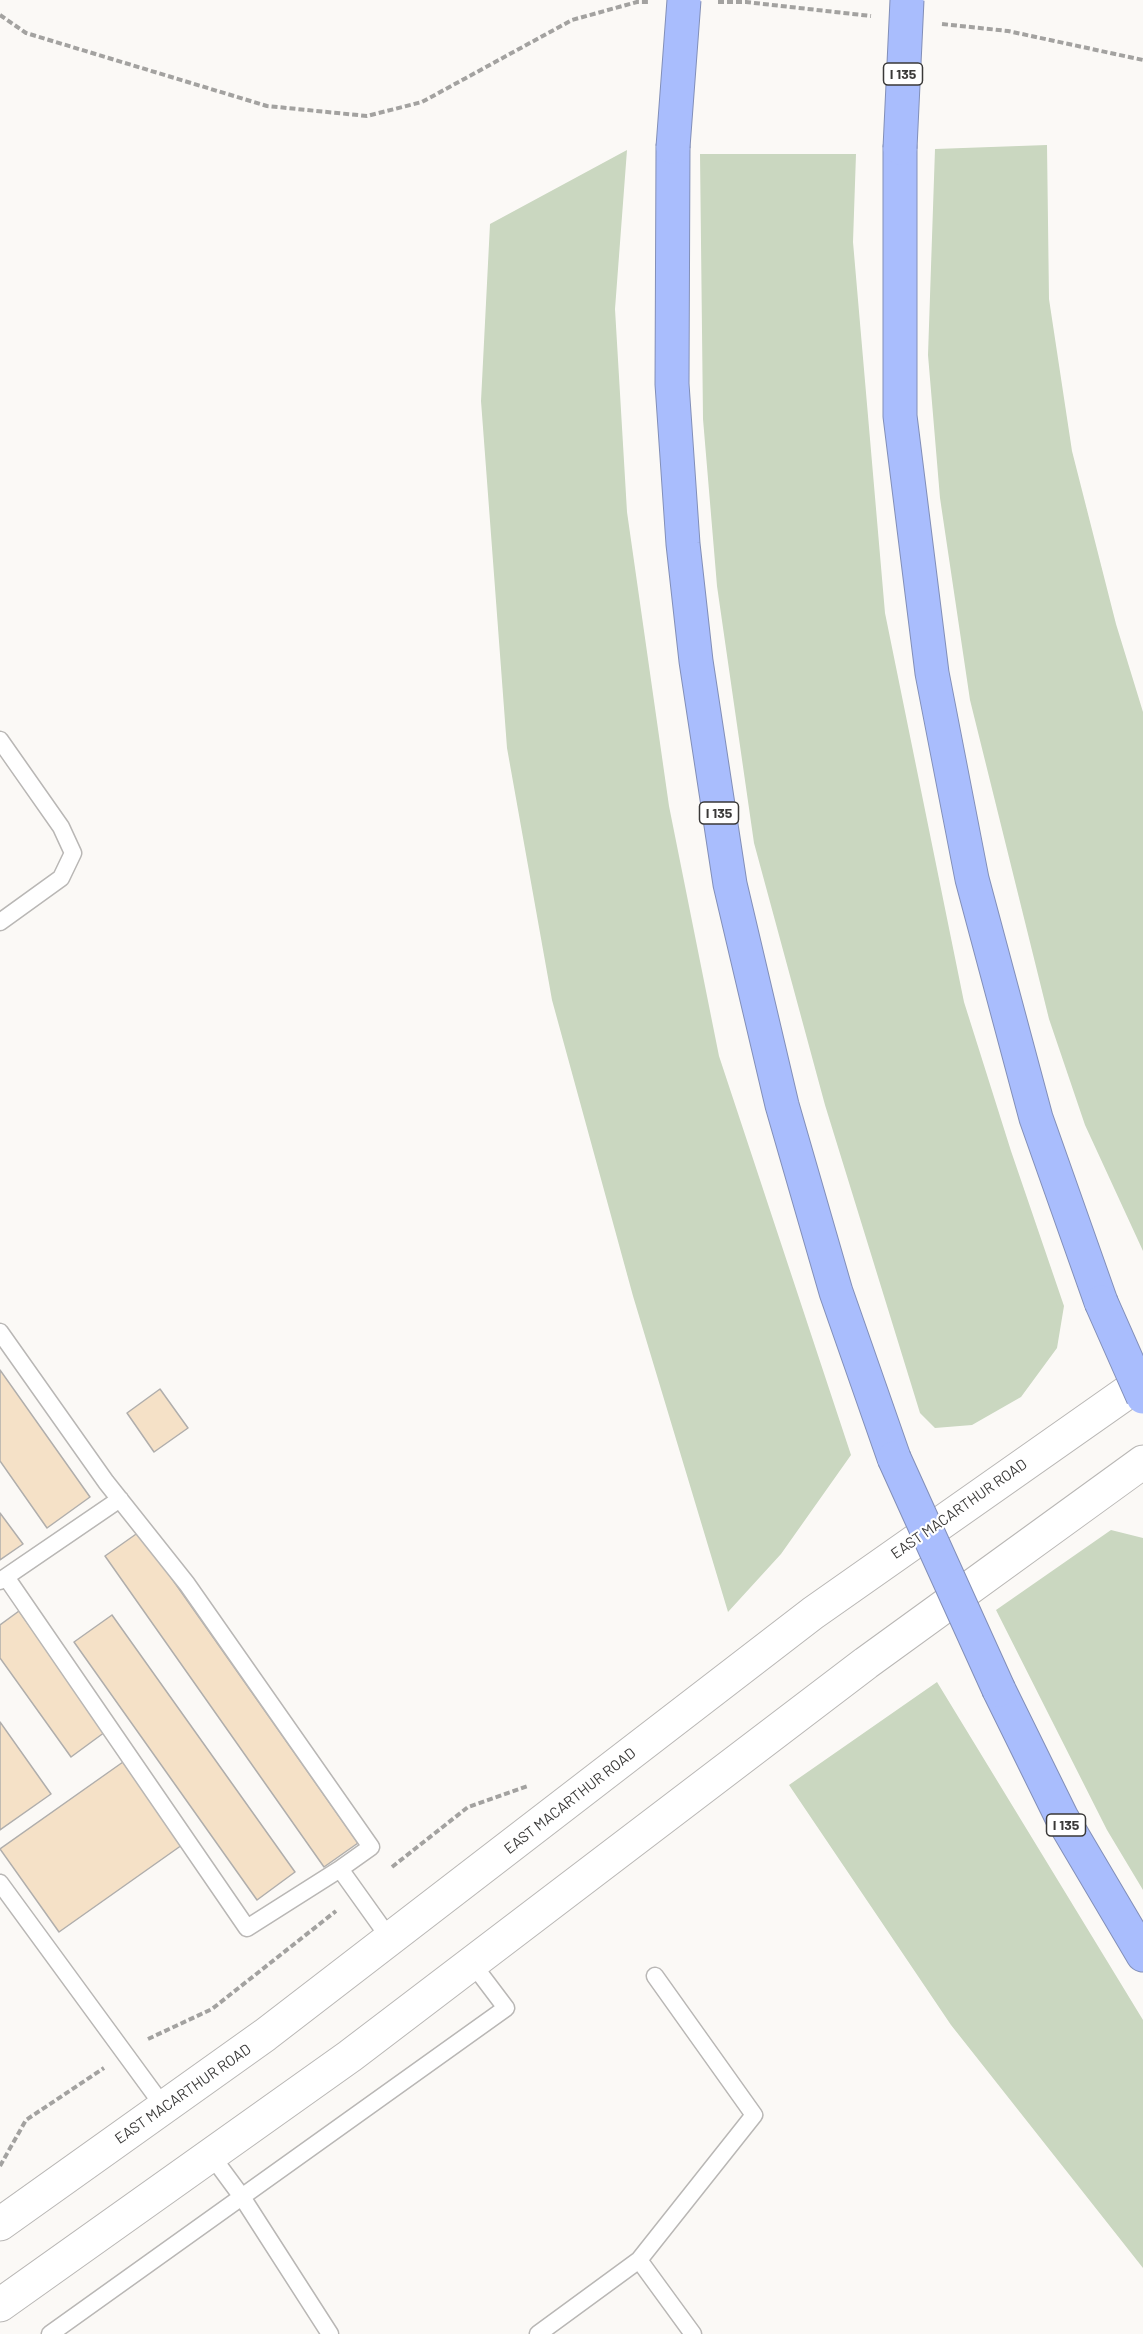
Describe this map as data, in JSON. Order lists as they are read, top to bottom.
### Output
{
  "streets": {
    "highway": ["I 135"],
    "street": ["EAST MACARTHUR ROAD"]
  }
}
